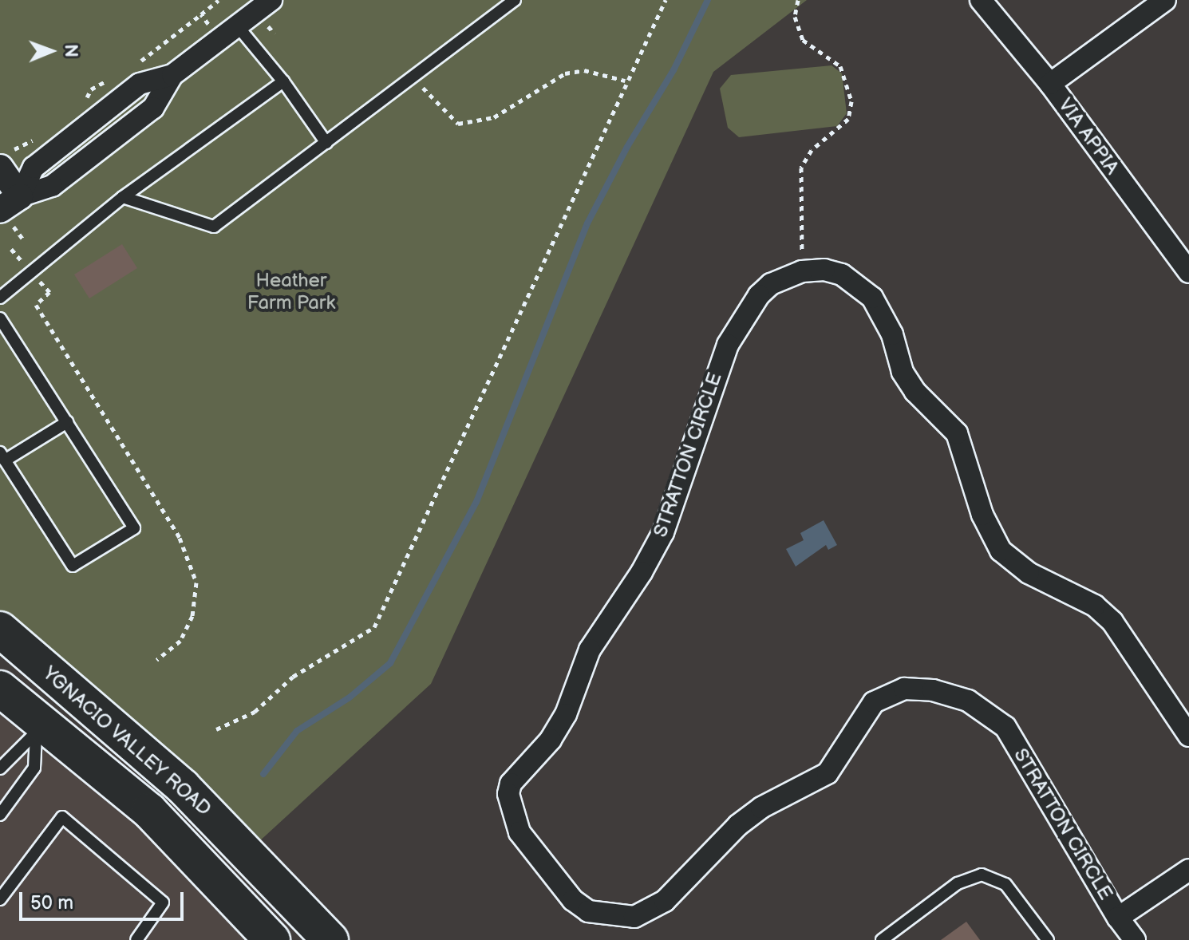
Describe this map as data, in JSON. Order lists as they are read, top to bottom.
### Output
{
  "streets": {
    "highway": ["YGNACIO VALLEY ROAD"],
    "street": ["VIA APPIA", "STRATTON CIRCLE"]
  },
  "parks": ["Heather Farm Park"],
  "scale_bar": "50 m",
  "north": "right"
}
